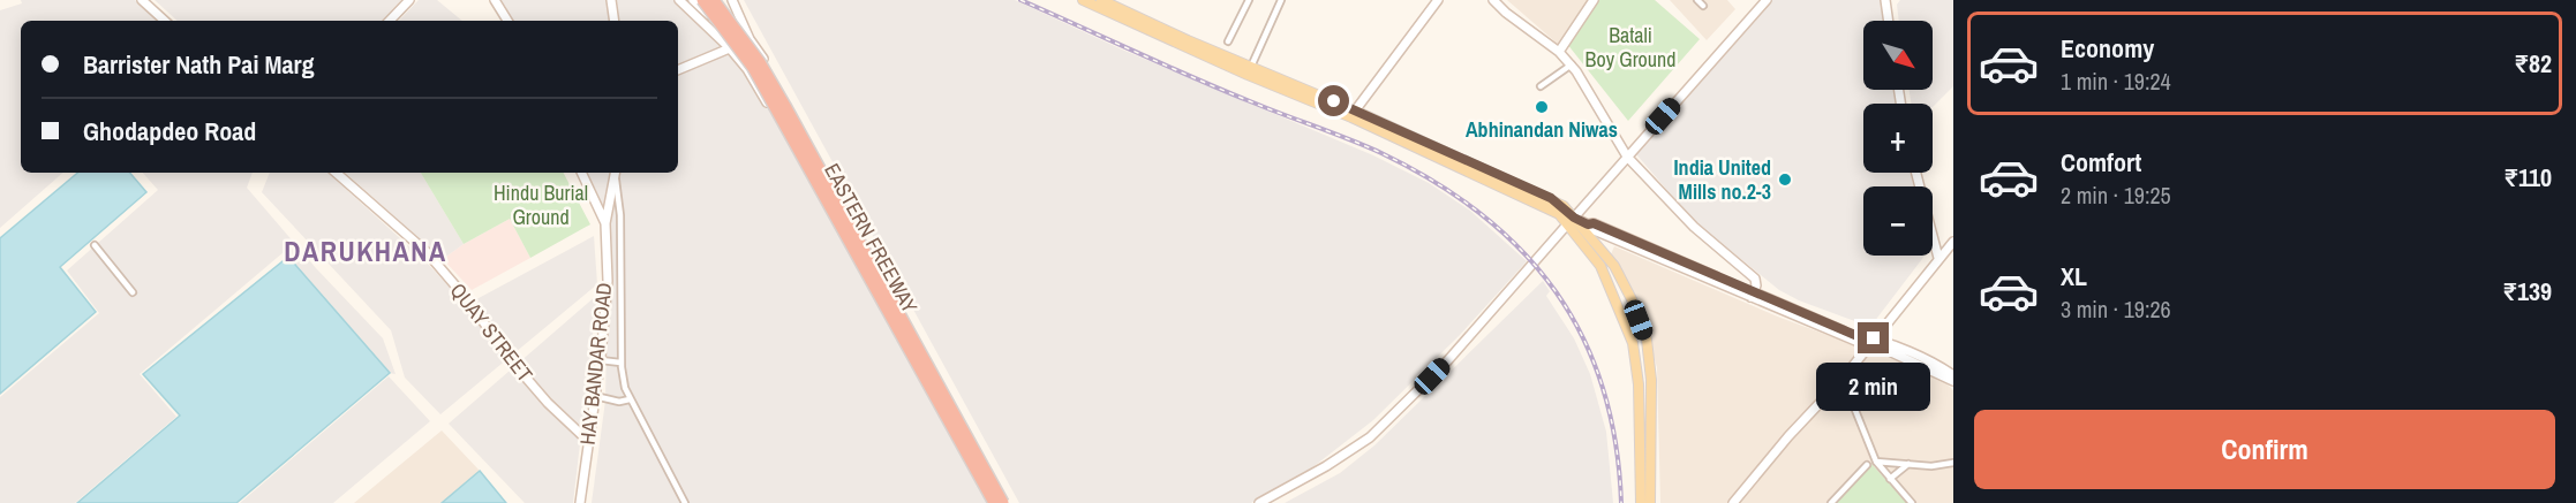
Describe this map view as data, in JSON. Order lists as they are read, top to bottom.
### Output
{
  "streets": {
    "highway": ["EASTERN FREEWAY"],
    "street": ["QUAY STREET", "HAY BANDAR ROAD"]
  },
  "crossings": [
    ["QUAY STREET", "HAY BANDAR ROAD"]
  ],
  "districts": ["DARUKHANA"],
  "parks": ["Batali Boy Ground", "Hindu Burial Ground"],
  "places": ["Abhinandan Niwas", "India United Mills no.2-3"],
  "north": "bottom right",
  "page": {
    "list": [
      {
        "name": "Economy",
        "note": "1 min · 19:24",
        "value": "₹82"
      },
      {
        "name": "Comfort",
        "note": "2 min · 19:25",
        "value": "₹110"
      },
      {
        "name": "XL",
        "note": "3 min · 19:26",
        "value": "₹139"
      }
    ],
    "map_buttons": ["+", "−"],
    "banner": ["Barrister Nath Pai Marg", "Ghodapdeo Road"],
    "bubble": "2 min",
    "buttons": "Confirm"
  }
}
